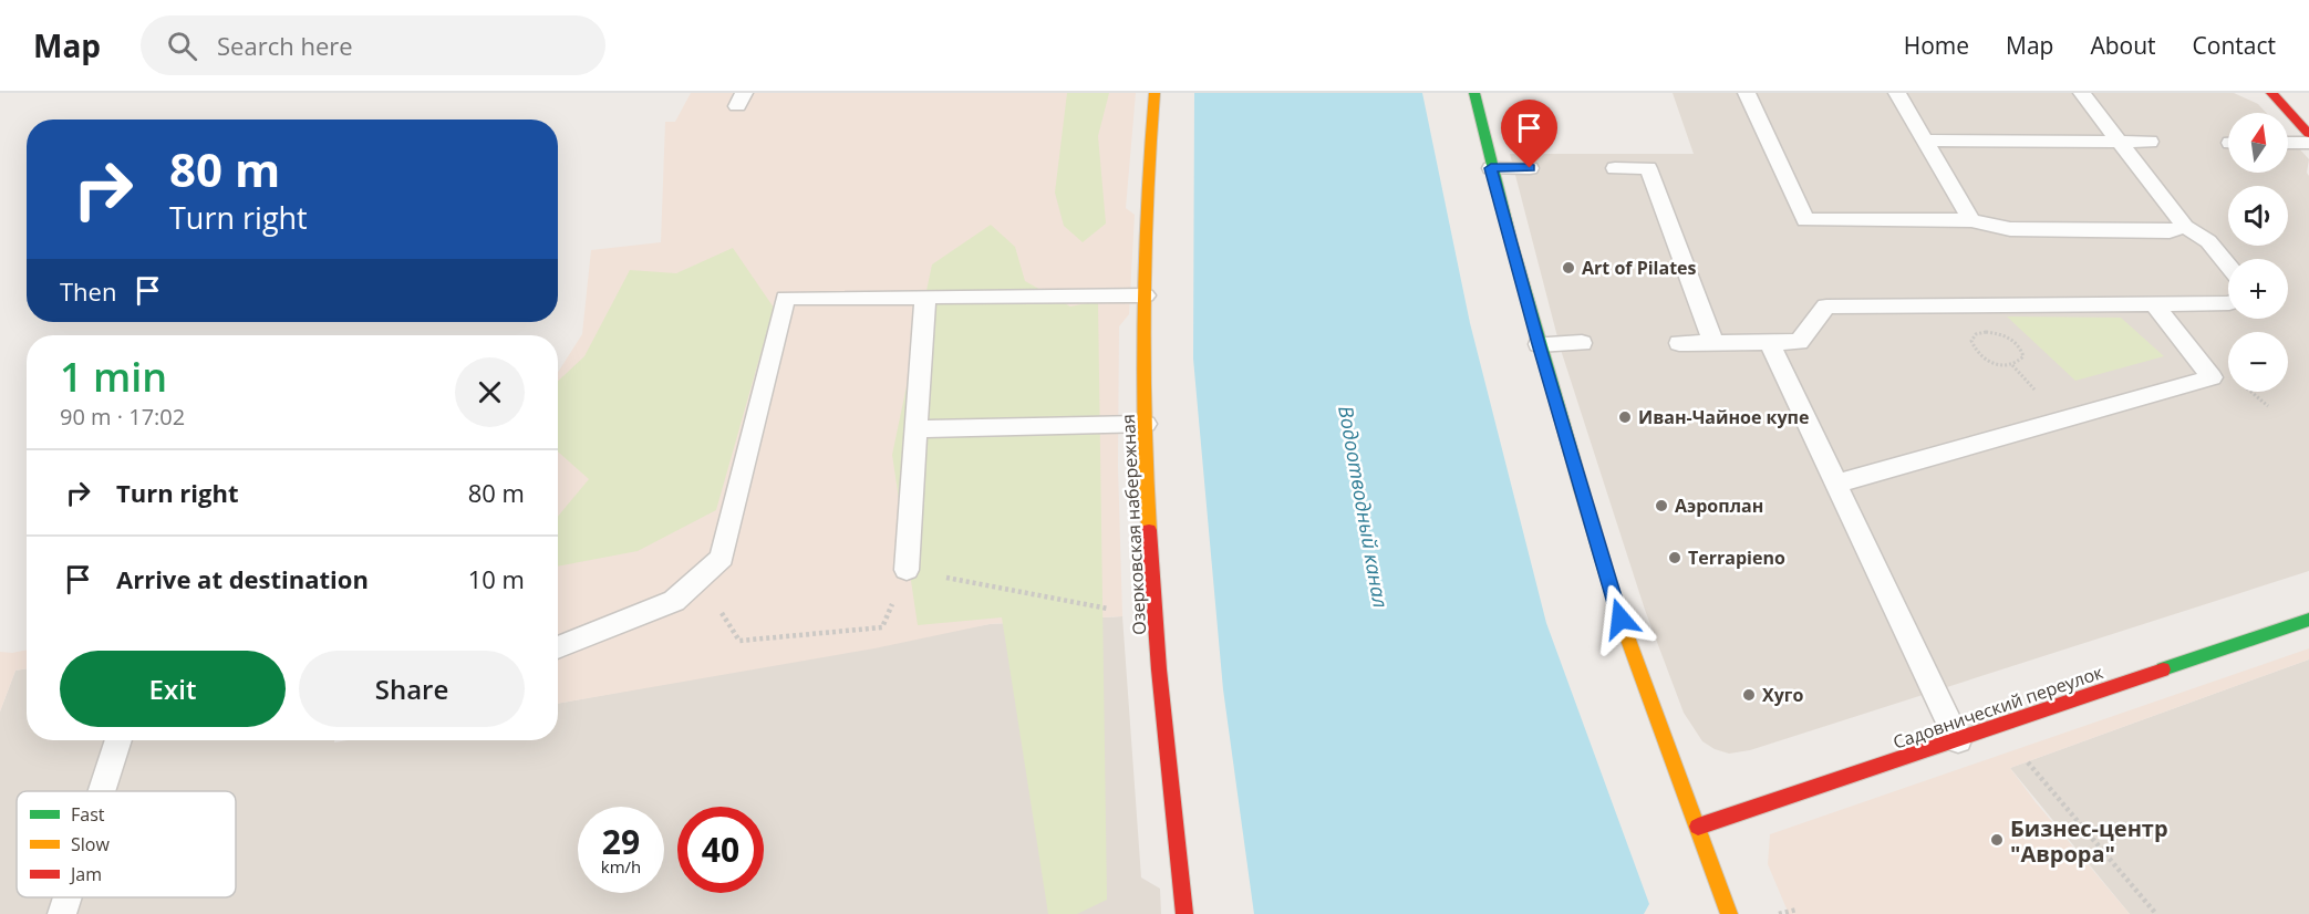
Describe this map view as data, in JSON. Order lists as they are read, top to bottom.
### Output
{
  "streets": {
    "street": ["Озерковская набережная", "Садовнический переулок"]
  },
  "water": ["Водоотводный канал"],
  "places": [
    "Art of Pilates",
    "Иван-Чайное купе",
    "Аэроплан",
    "Terrapieno",
    "Хуго",
    "Бизнес-центр \"Аврора\""
  ],
  "legend": ["Fast", "Slow", "Jam"],
  "north": "top",
  "page": {
    "header": "Map",
    "search": "Search here",
    "nav": [
      "Home",
      "Map",
      "About",
      "Contact"
    ],
    "map_buttons": ["+", "−"],
    "turn": ["80 m", "Turn right"],
    "then": "Then",
    "heading": ["1 min", "90 m · 17:02"],
    "list": [
      {
        "name": "Turn right",
        "value": "80 m"
      },
      {
        "name": "Arrive at destination",
        "value": "10 m"
      }
    ],
    "buttons": ["Exit", "Share"],
    "speed": "29 km/h",
    "limit": "40"
  }
}
